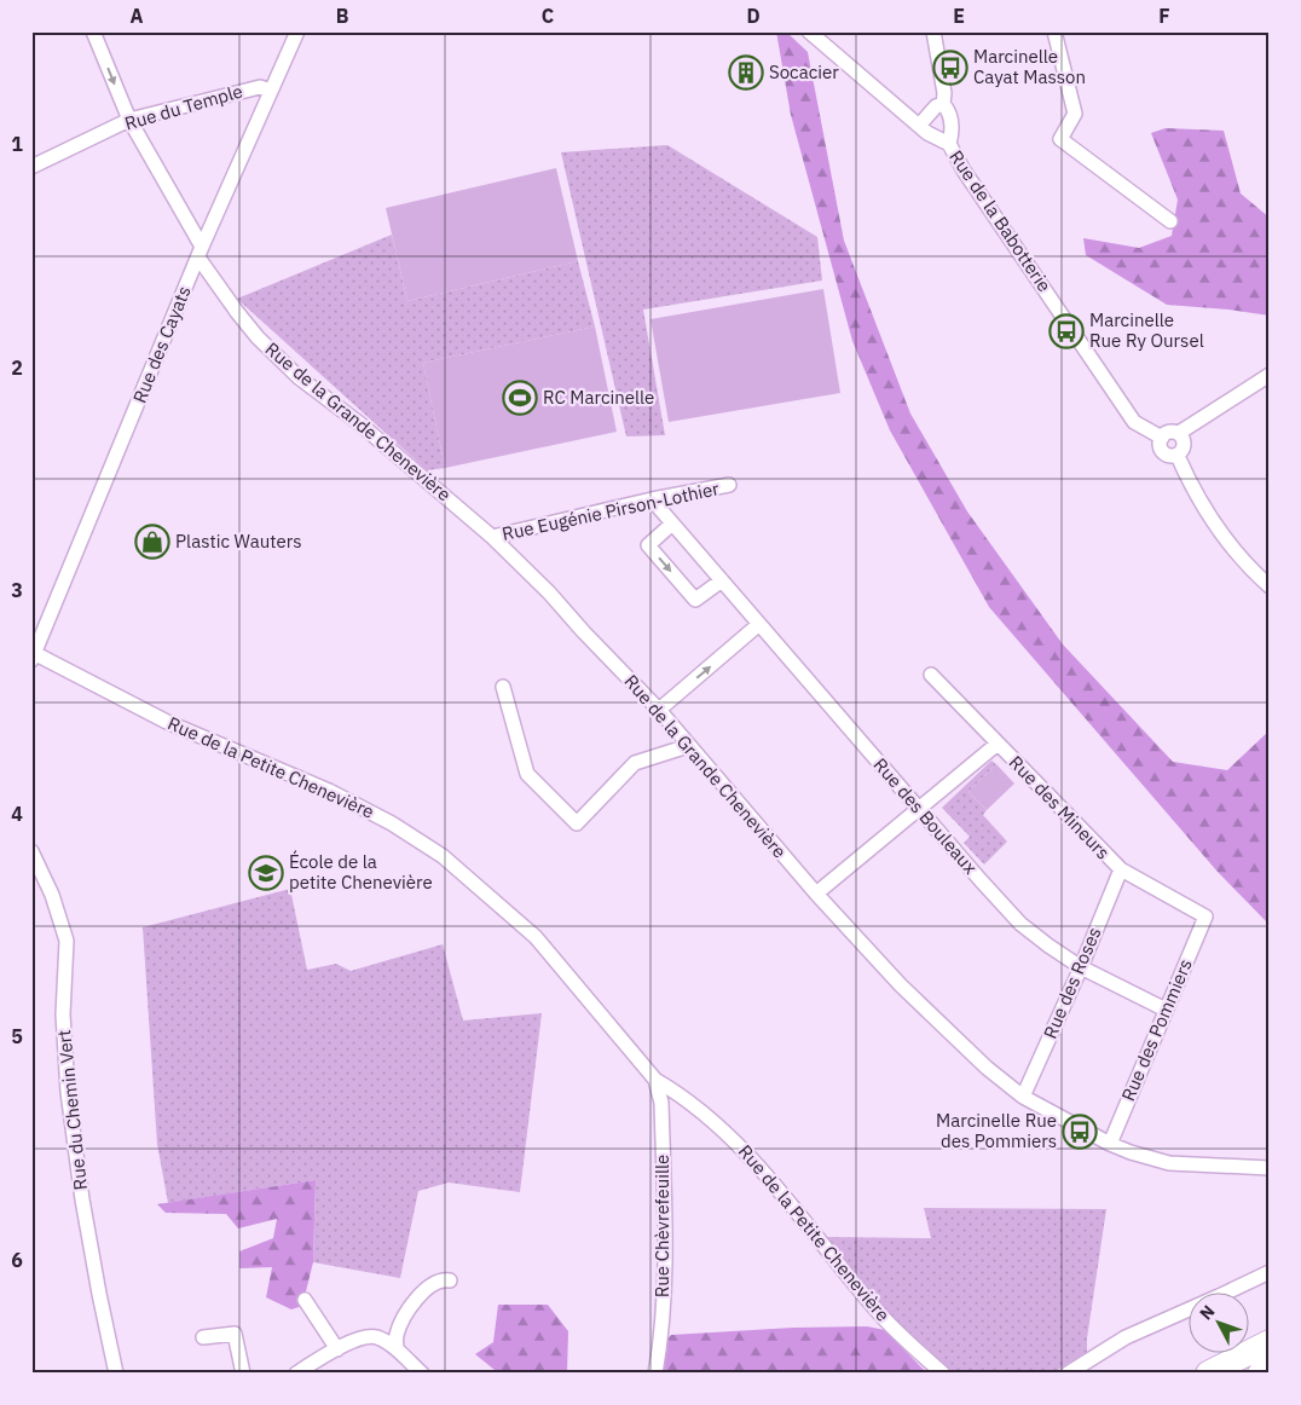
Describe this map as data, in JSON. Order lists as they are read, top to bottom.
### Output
{
  "streets": {
    "street": [
      "Rue du Temple",
      "Rue de la Babotterie",
      "Rue des Cayats",
      "Rue de la Grande Chenevière",
      "Rue Eugénie Pirson-Lothier",
      "Rue de la Petite Chenevière",
      "Rue des Mineurs",
      "Rue des Bouleaux",
      "Rue des Roses",
      "Rue des Pommiers",
      "Rue du Chemin Vert",
      "Rue Chèvrefeuille"
    ]
  },
  "crossings": [
    ["Rue du Temple", "Rue des Cayats"],
    ["Rue du Temple", "Rue de la Grande Chenevière"],
    ["Rue des Cayats", "Rue de la Grande Chenevière"],
    ["Rue des Cayats", "Rue de la Petite Chenevière"],
    ["Rue de la Grande Chenevière", "Rue Eugénie Pirson-Lothier"],
    ["Rue de la Grande Chenevière", "Rue des Roses"],
    ["Rue de la Grande Chenevière", "Rue des Pommiers"],
    ["Rue Eugénie Pirson-Lothier", "Rue des Bouleaux"],
    ["Rue de la Petite Chenevière", "Rue Chèvrefeuille"],
    ["Rue des Mineurs", "Rue des Roses"],
    ["Rue des Mineurs", "Rue des Pommiers"],
    ["Rue des Bouleaux", "Rue des Roses"],
    ["Rue des Bouleaux", "Rue des Pommiers"]
  ],
  "places": {
    "bus stop": ["Marcinelle Cayat Masson", "Marcinelle Rue Ry Oursel", "Marcinelle Rue des Pommiers"],
    "building": ["Socacier"],
    "sports": ["RC Marcinelle"],
    "shop": ["Plastic Wauters"],
    "school or university": ["École de la petite Chenevière"]
  },
  "north": "top left",
  "grid": {
    "columns": [
      "A",
      "B",
      "C",
      "D",
      "E",
      "F"
    ],
    "rows": [
      "1",
      "2",
      "3",
      "4",
      "5",
      "6"
    ]
  }
}
